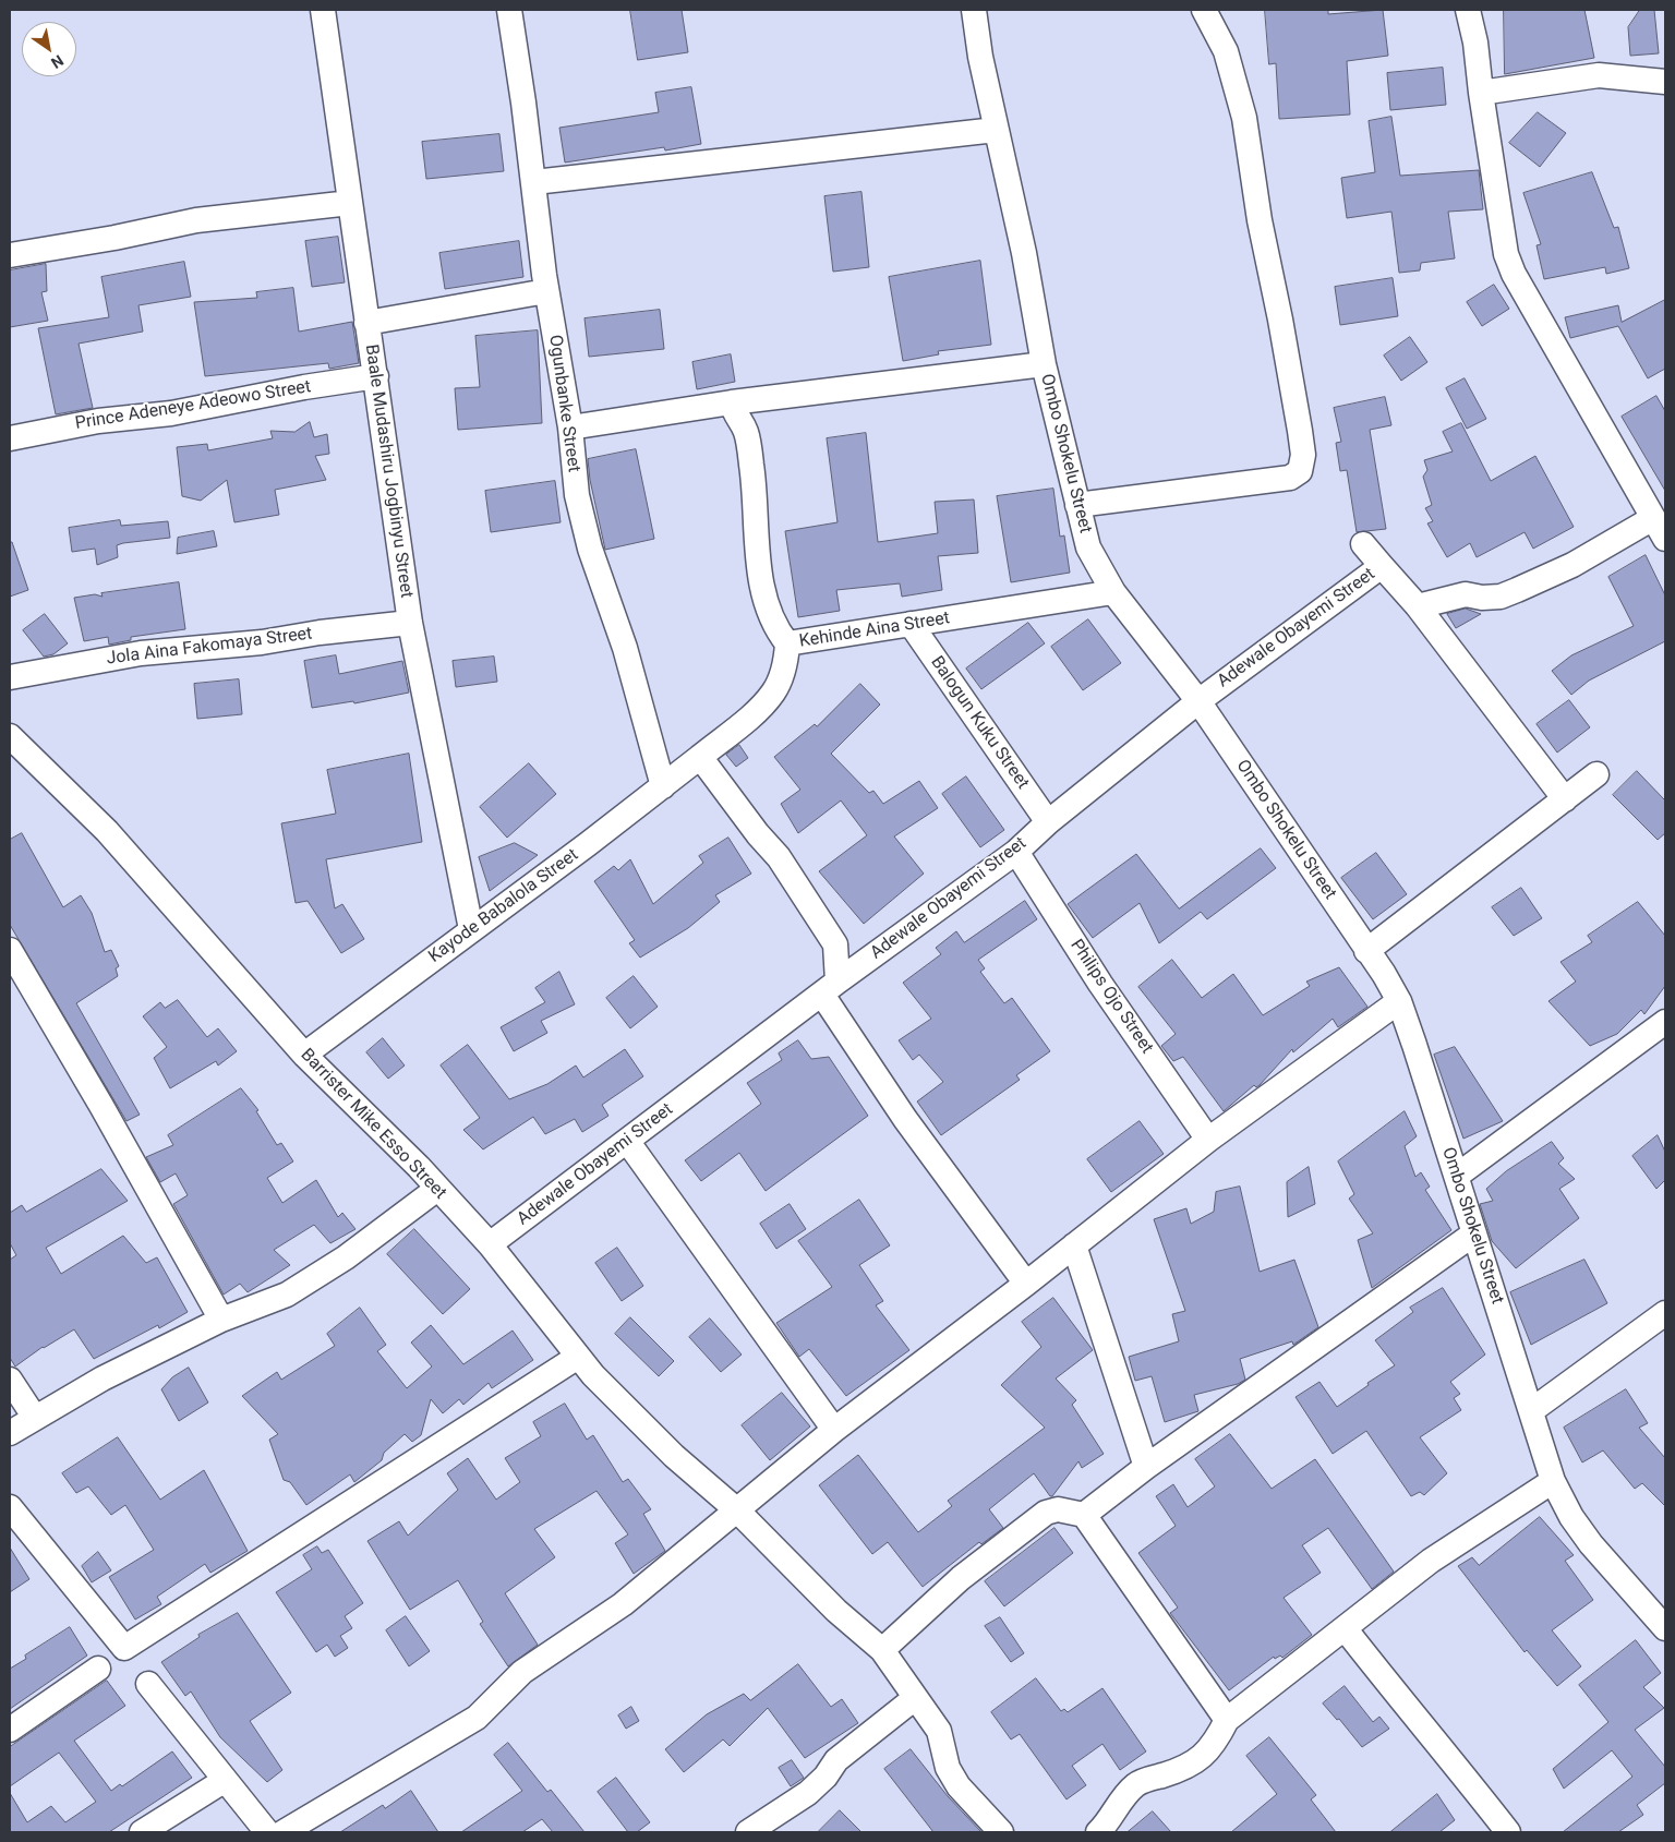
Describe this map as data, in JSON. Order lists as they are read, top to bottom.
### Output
{
  "streets": {
    "street": [
      "Ogunbanke Street",
      "Prince Adeneye Adeowo Street",
      "Ombo Shokelu Street",
      "Baale Mudashiru Jogbinyu Street",
      "Adewale Obayemi Street",
      "Kehinde Aina Street",
      "Jola Aina Fakomaya Street",
      "Balogun Kuku Street",
      "Kayode Babalola Street",
      "Philips Ojo Street",
      "Barrister Mike Esso Street"
    ]
  },
  "crossings": [
    ["Ogunbanke Street", "Kayode Babalola Street"],
    ["Prince Adeneye Adeowo Street", "Baale Mudashiru Jogbinyu Street"],
    ["Ombo Shokelu Street", "Adewale Obayemi Street"],
    ["Ombo Shokelu Street", "Kehinde Aina Street"],
    ["Baale Mudashiru Jogbinyu Street", "Jola Aina Fakomaya Street"],
    ["Baale Mudashiru Jogbinyu Street", "Kayode Babalola Street"],
    ["Adewale Obayemi Street", "Balogun Kuku Street"],
    ["Adewale Obayemi Street", "Philips Ojo Street"],
    ["Adewale Obayemi Street", "Barrister Mike Esso Street"],
    ["Kehinde Aina Street", "Balogun Kuku Street"],
    ["Kehinde Aina Street", "Kayode Babalola Street"],
    ["Kayode Babalola Street", "Barrister Mike Esso Street"]
  ],
  "north": "bottom right"
}
